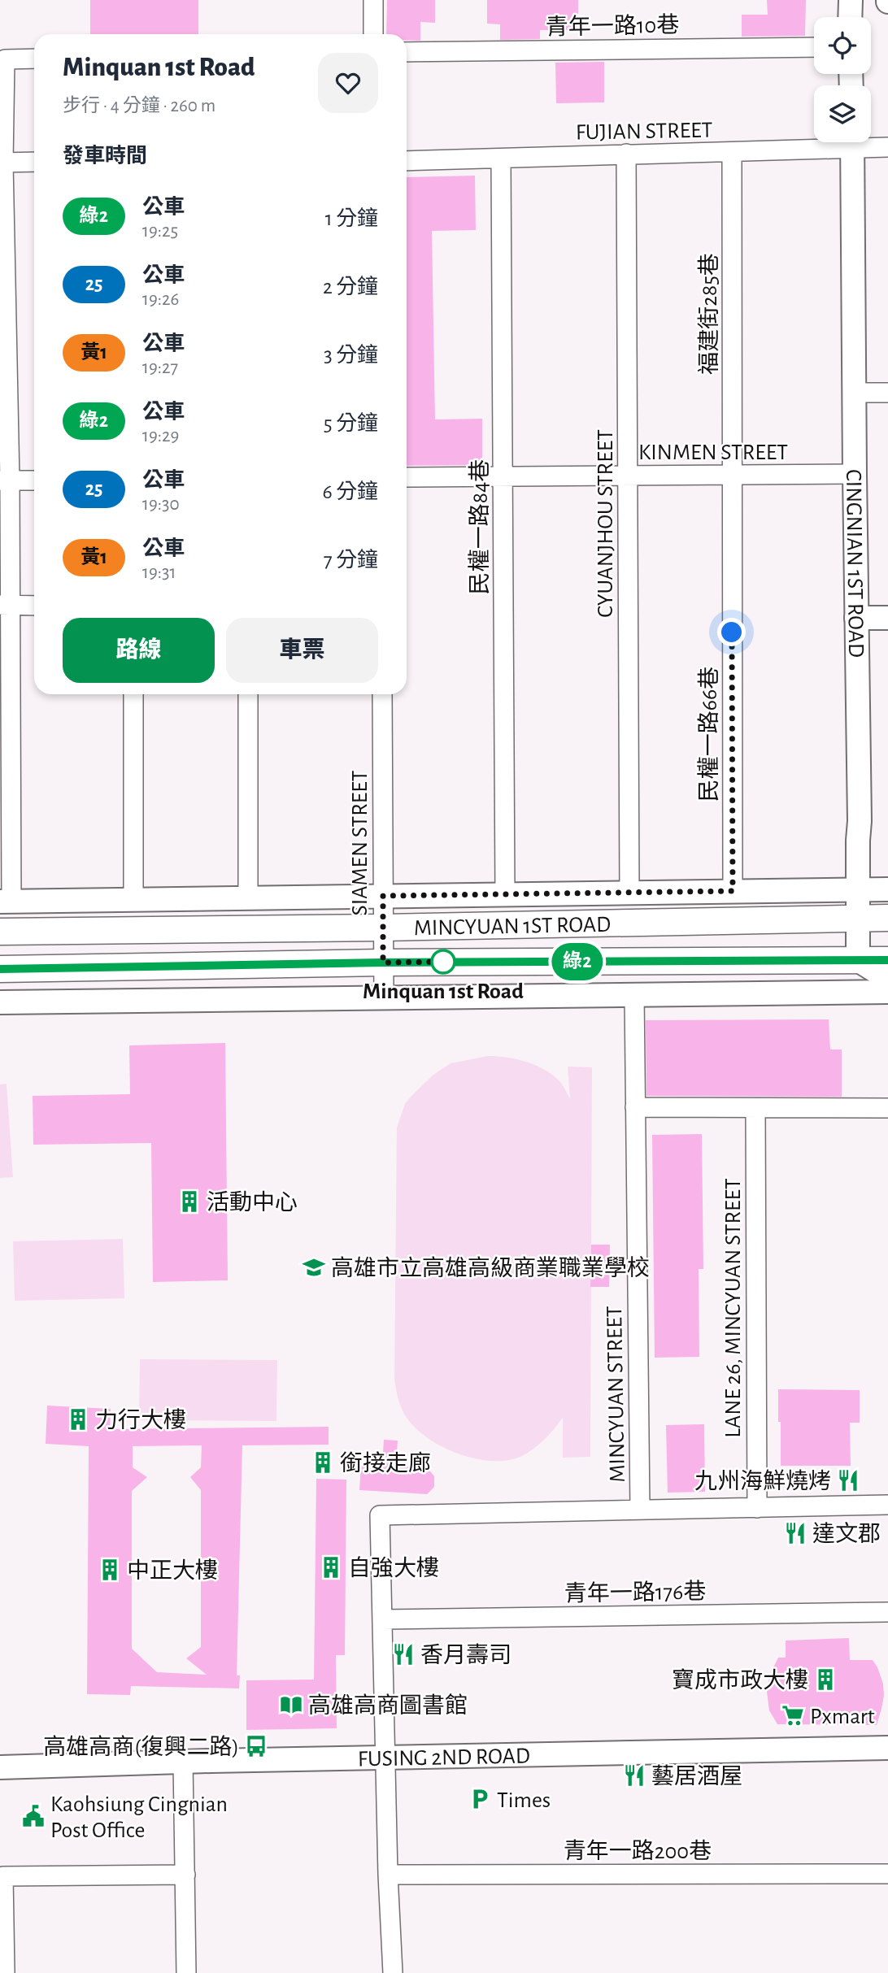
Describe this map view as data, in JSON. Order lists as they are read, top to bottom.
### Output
{
  "streets": {
    "main road": ["MINCYUAN 1ST ROAD"],
    "street": [
      "青年一路10巷",
      "FUJIAN STREET",
      "福建街285巷",
      "KINMEN STREET",
      "CYUANJHOU STREET",
      "民權一路84巷",
      "CINGNIAN 1ST ROAD",
      "民權一路66巷",
      "SIAMEN STREET",
      "LANE 26, MINCYUAN STREET",
      "MINCYUAN STREET",
      "青年一路176巷",
      "FUSING 2ND ROAD",
      "青年一路200巷"
    ]
  },
  "crossings": [
    ["FUJIAN STREET", "福建街285巷"],
    ["FUJIAN STREET", "CYUANJHOU STREET"],
    ["FUJIAN STREET", "民權一路84巷"],
    ["福建街285巷", "KINMEN STREET"],
    ["福建街285巷", "民權一路66巷"],
    ["KINMEN STREET", "CYUANJHOU STREET"],
    ["KINMEN STREET", "民權一路84巷"],
    ["KINMEN STREET", "CINGNIAN 1ST ROAD"],
    ["KINMEN STREET", "民權一路66巷"],
    ["CYUANJHOU STREET", "MINCYUAN 1ST ROAD"],
    ["民權一路84巷", "MINCYUAN 1ST ROAD"],
    ["CINGNIAN 1ST ROAD", "MINCYUAN 1ST ROAD"],
    ["民權一路66巷", "MINCYUAN 1ST ROAD"],
    ["SIAMEN STREET", "MINCYUAN 1ST ROAD"],
    ["LANE 26, MINCYUAN STREET", "MINCYUAN STREET"],
    ["MINCYUAN STREET", "青年一路176巷"],
    ["MINCYUAN STREET", "FUSING 2ND ROAD"],
    ["MINCYUAN STREET", "青年一路200巷"]
  ],
  "places": {
    "other": ["Minquan 1st Road"],
    "building": [
      "活動中心",
      "力行大樓",
      "銜接走廊",
      "自強大樓",
      "中正大樓",
      "寶成市政大樓"
    ],
    "school or university": ["高雄市立高雄高級商業職業學校"],
    "restaurant": [
      "九州海鮮燒烤",
      "達文郡",
      "香月壽司",
      "藝居酒屋"
    ],
    "library": ["高雄高商圖書館"],
    "supermarket": ["Pxmart"],
    "bus stop": ["高雄高商(復興二路)"],
    "parking": ["Times"],
    "public building": ["Kaohsiung Cingnian Post Office"]
  },
  "lines": ["bus line 綠2"],
  "page": {
    "on_map": "綠2",
    "heading": [
      ["Minquan 1st Road", "步行 · 4 分鐘 · 260 m"],
      "發車時間"
    ],
    "list": [
      {
        "mark": "綠2",
        "name": "公車",
        "note": "19:25",
        "value": "1 分鐘"
      },
      {
        "mark": "25",
        "name": "公車",
        "note": "19:26",
        "value": "2 分鐘"
      },
      {
        "mark": "黃1",
        "name": "公車",
        "note": "19:27",
        "value": "3 分鐘"
      },
      {
        "mark": "綠2",
        "name": "公車",
        "note": "19:29",
        "value": "5 分鐘"
      },
      {
        "mark": "25",
        "name": "公車",
        "note": "19:30",
        "value": "6 分鐘"
      },
      {
        "mark": "黃1",
        "name": "公車",
        "note": "19:31",
        "value": "7 分鐘"
      }
    ],
    "buttons": ["路線", "車票"]
  }
}
